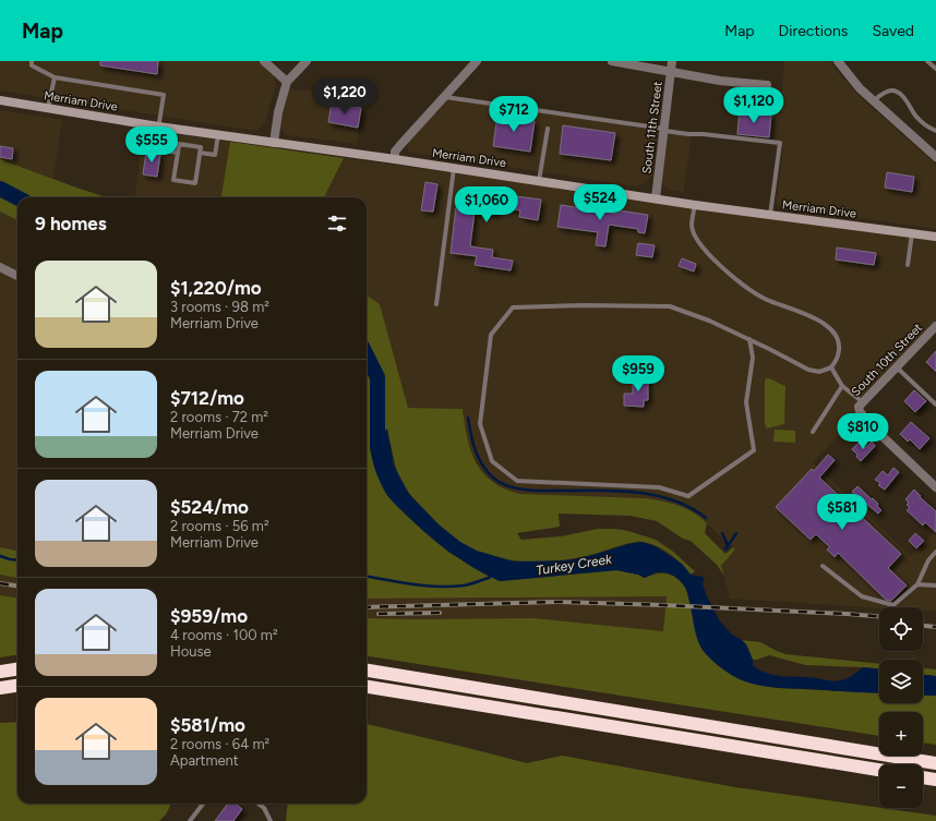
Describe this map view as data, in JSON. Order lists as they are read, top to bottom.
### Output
{
  "streets": {
    "main road": ["Merriam Drive"],
    "street": ["South 11th Street", "South 10th Street"]
  },
  "crossings": [
    ["Merriam Drive", "South 11th Street"]
  ],
  "water": ["Turkey Creek"],
  "page": {
    "header": "Map",
    "nav": ["Map", "Directions", "Saved"],
    "price": [
      "$1,220",
      "$1,120",
      "$712",
      "$555",
      "$524",
      "$1,060",
      "$959",
      "$810",
      "$581"
    ],
    "heading": "9 homes",
    "list": [
      {
        "name": "$1,220/mo",
        "note": "3 rooms · 98 m² · Merriam Drive"
      },
      {
        "name": "$712/mo",
        "note": "2 rooms · 72 m² · Merriam Drive"
      },
      {
        "name": "$524/mo",
        "note": "2 rooms · 56 m² · Merriam Drive"
      },
      {
        "name": "$959/mo",
        "note": "4 rooms · 100 m² · House"
      },
      {
        "name": "$581/mo",
        "note": "2 rooms · 64 m² · Apartment"
      }
    ],
    "map_buttons": ["+", "−"]
  }
}
